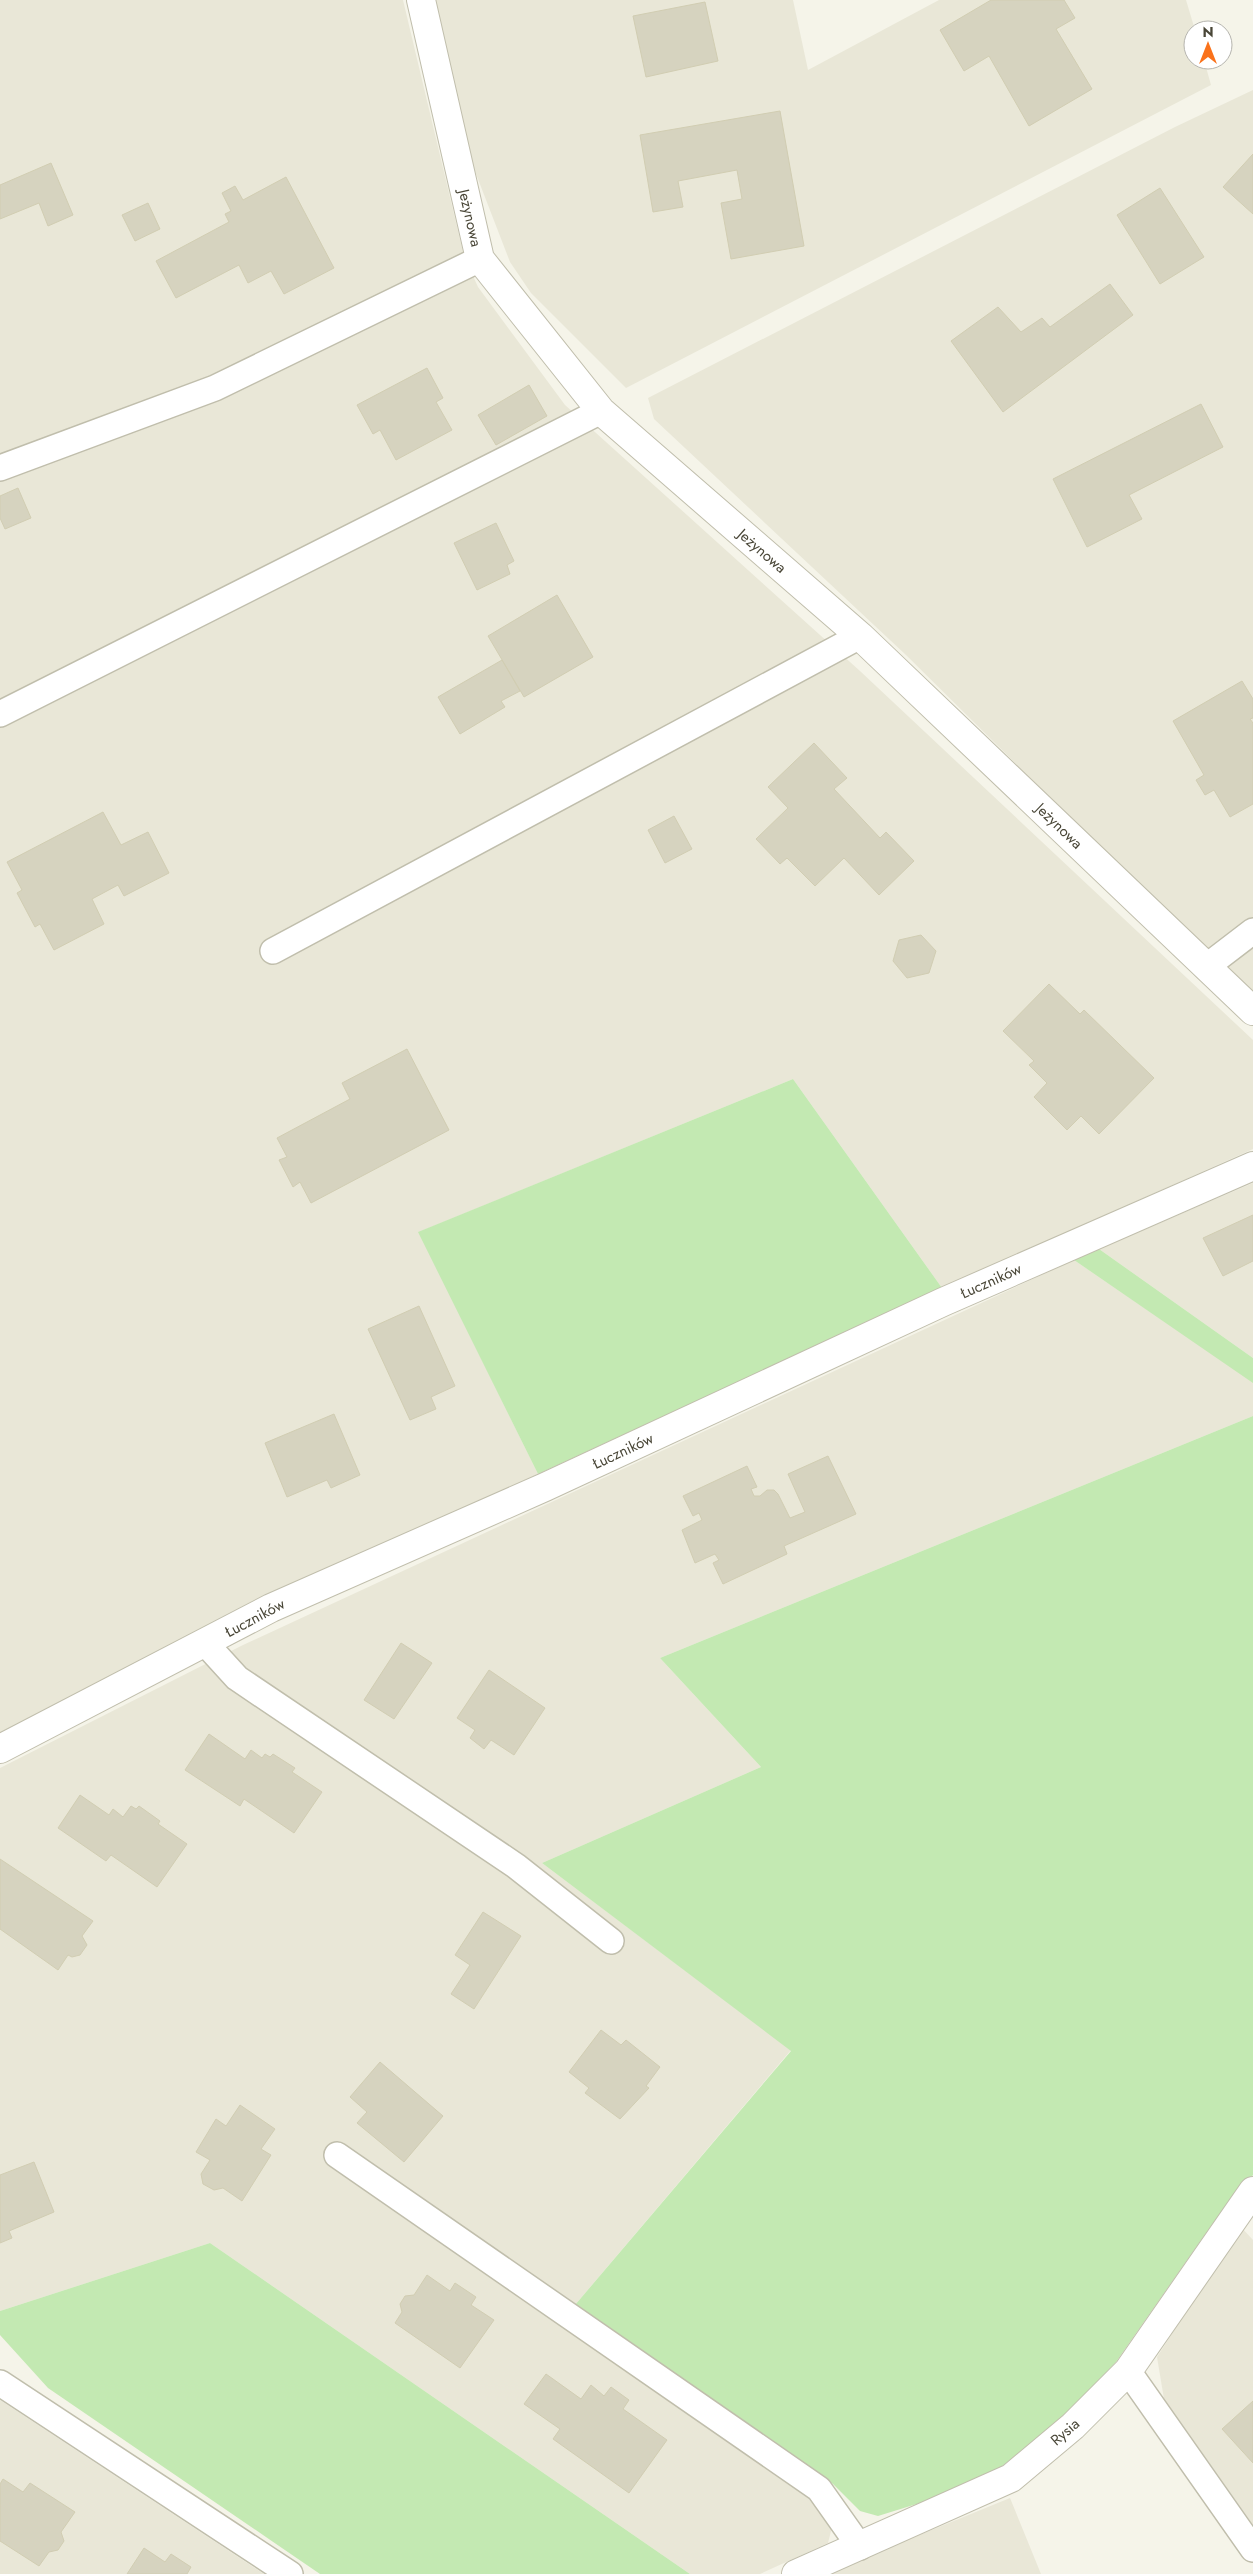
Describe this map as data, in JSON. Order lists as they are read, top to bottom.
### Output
{
  "streets": {
    "street": ["Jeżynowa", "Łuczników", "Rysia"]
  },
  "north": "top"
}
